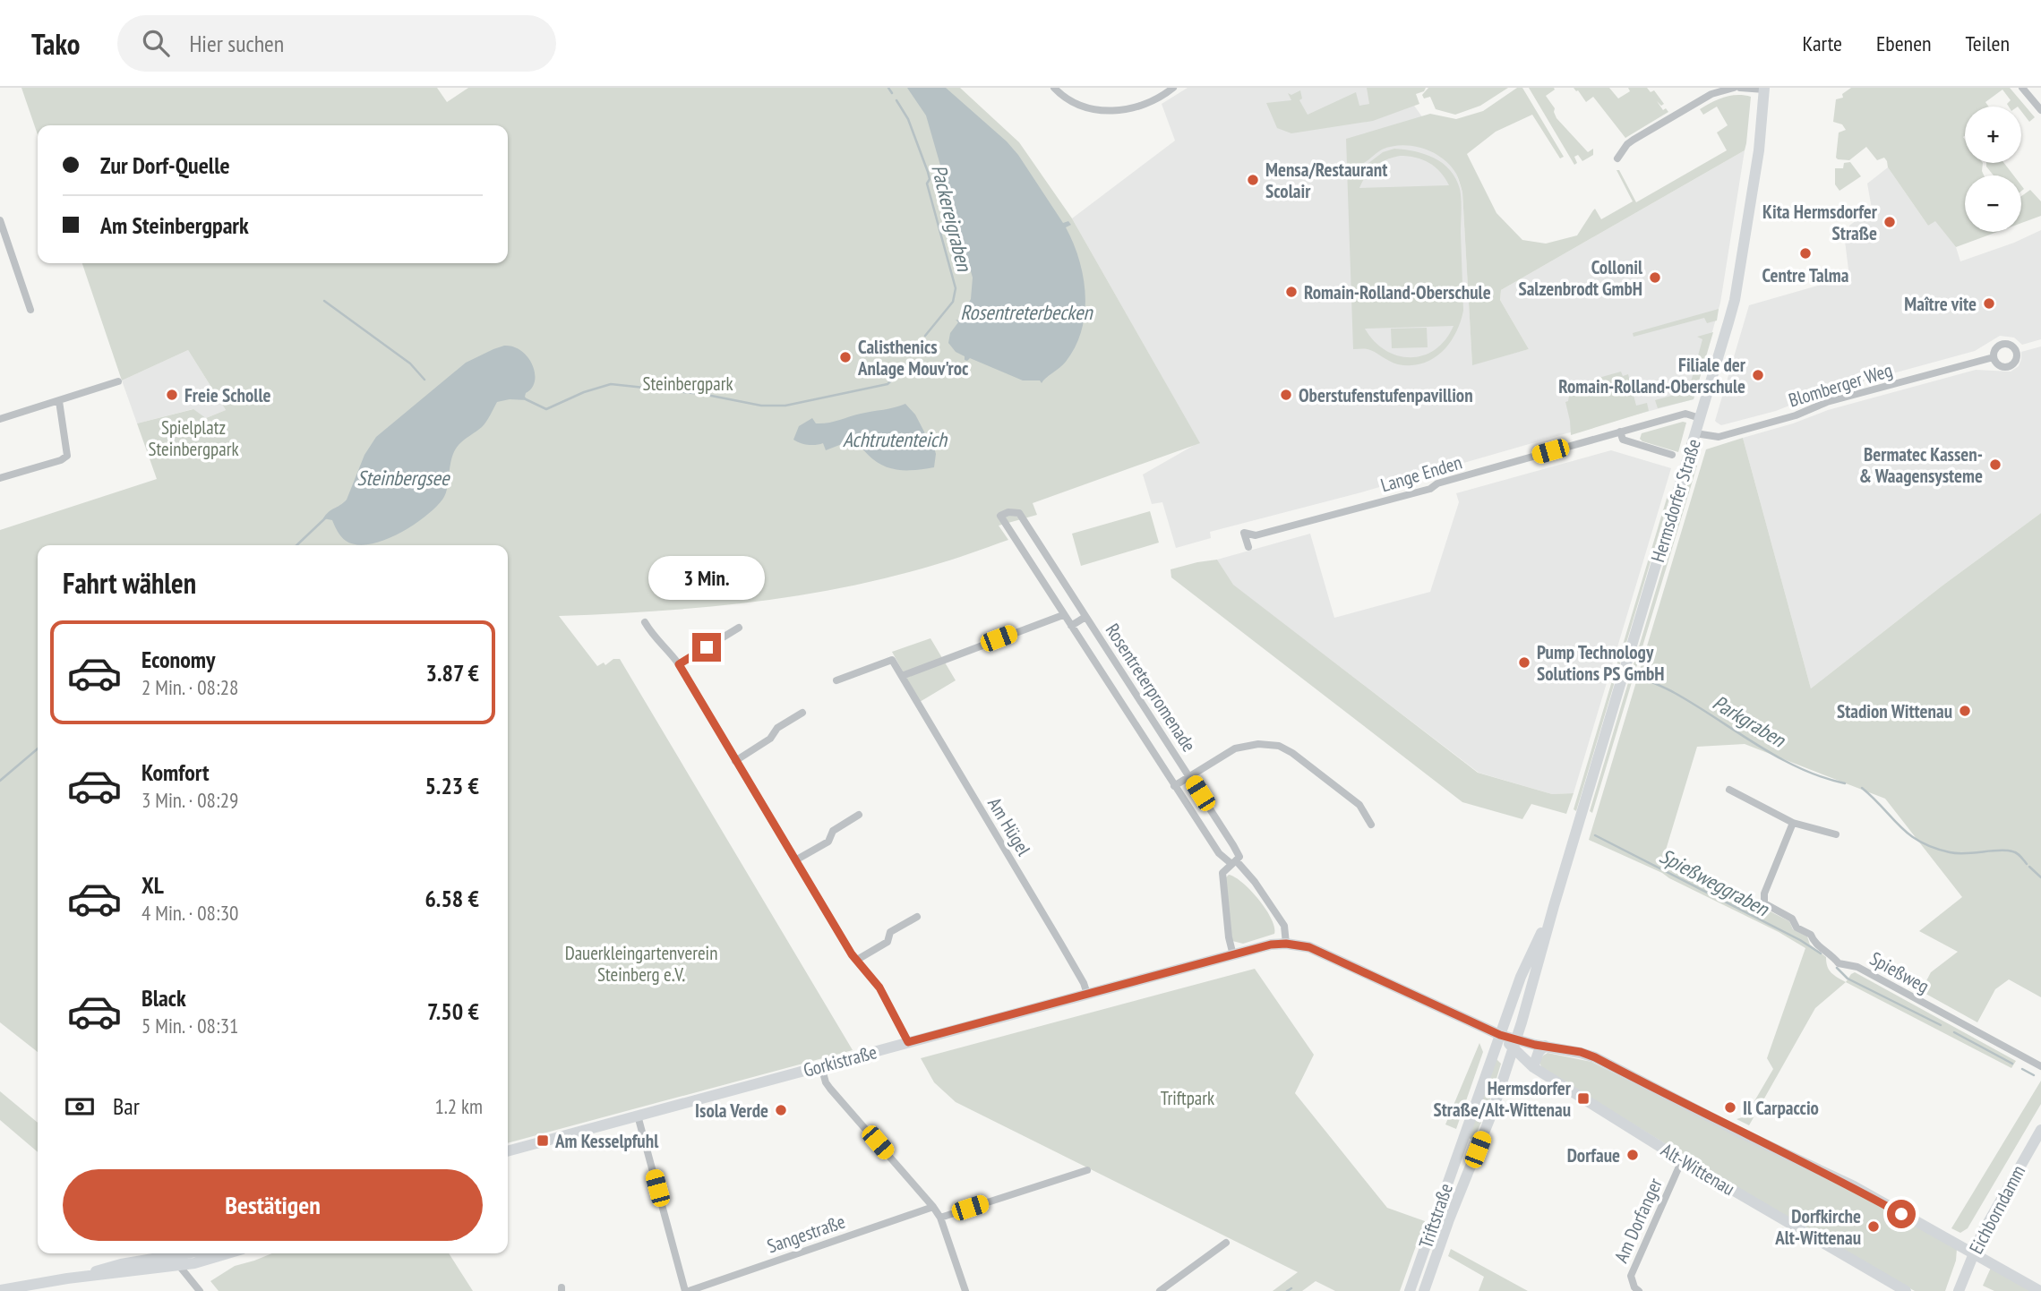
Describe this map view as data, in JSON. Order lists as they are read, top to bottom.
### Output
{
  "streets": {
    "main road": [
      "Hermsdorfer Straße",
      "Gorkistraße",
      "Alt-Wittenau",
      "Eichborndamm",
      "Triftstraße"
    ],
    "street": [
      "Blomberger Weg",
      "Lange Enden",
      "Rosentreterpromenade",
      "Am Hügel",
      "Spießweg",
      "Am Dorfanger",
      "Sangestraße"
    ]
  },
  "crossings": [
    ["Blomberger Weg", "Hermsdorfer Straße"],
    ["Lange Enden", "Hermsdorfer Straße"],
    ["Hermsdorfer Straße", "Alt-Wittenau"],
    ["Hermsdorfer Straße", "Triftstraße"],
    ["Rosentreterpromenade", "Gorkistraße"],
    ["Rosentreterpromenade", "Alt-Wittenau"],
    ["Am Hügel", "Gorkistraße"],
    ["Gorkistraße", "Alt-Wittenau"],
    ["Alt-Wittenau", "Triftstraße"],
    ["Alt-Wittenau", "Am Dorfanger"]
  ],
  "water": [
    "Packereigraben",
    "Rosentreterbecken",
    "Achtrutenteich",
    "Steinbergsee",
    "Parkgraben",
    "Spießweggraben"
  ],
  "parks": [
    "Steinbergpark",
    "Spielplatz Steinbergpark",
    "Dauerkleingartenverein Steinberg e.V.",
    "Triftpark"
  ],
  "places": {
    "other": [
      "Mensa/Restaurant Scolair",
      "Kita Hermsdorfer Straße",
      "Centre Talma",
      "Collonil Salzenbrodt GmbH",
      "Romain-Rolland-Oberschule",
      "Maître vite",
      "Calisthenics Anlage Mouv'roc",
      "Filiale der Romain-Rolland-Oberschule",
      "Freie Scholle",
      "Oberstufenstufenpavillion",
      "Bermatec Kassen- & Waagensysteme",
      "Pump Technology Solutions PS GmbH",
      "Stadion Wittenau",
      "Il Carpaccio",
      "Isola Verde",
      "Dorfaue",
      "Dorfkirche Alt-Wittenau"
    ],
    "transit": ["Hermsdorfer Straße/Alt-Wittenau", "Am Kesselpfuhl"]
  },
  "page": {
    "header": "Tako",
    "search": "Hier suchen",
    "nav": ["Karte", "Ebenen", "Teilen"],
    "map_buttons": ["+", "−"],
    "banner": ["Zur Dorf-Quelle", "Am Steinbergpark"],
    "heading": "Fahrt wählen",
    "bubble": "3 Min.",
    "list": [
      {
        "name": "Economy",
        "note": "2 Min. · 08:28",
        "value": "3.87 €"
      },
      {
        "name": "Komfort",
        "note": "3 Min. · 08:29",
        "value": "5.23 €"
      },
      {
        "name": "XL",
        "note": "4 Min. · 08:30",
        "value": "6.58 €"
      },
      {
        "name": "Black",
        "note": "5 Min. · 08:31",
        "value": "7.50 €"
      }
    ],
    "pay": ["Bar", "1.2 km"],
    "buttons": "Bestätigen"
  }
}
